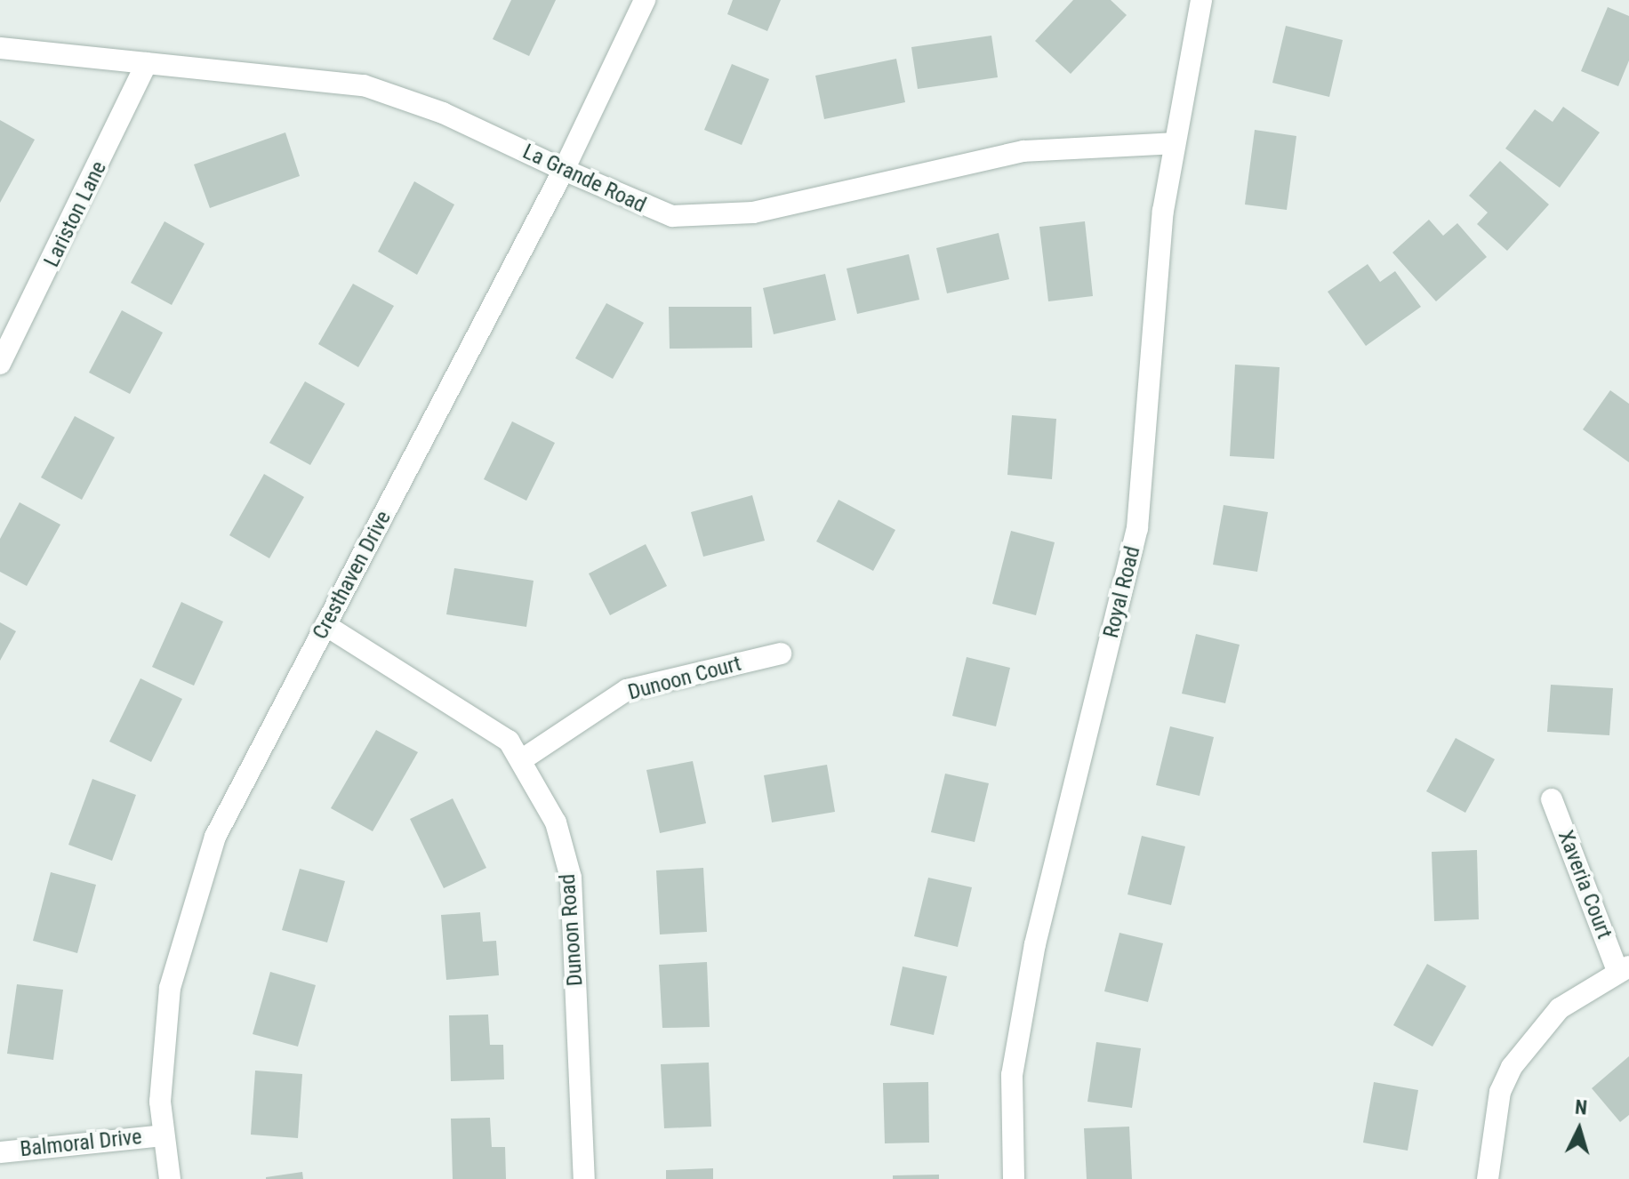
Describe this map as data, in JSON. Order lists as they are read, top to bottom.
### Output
{
  "streets": {
    "street": [
      "La Grande Road",
      "Lariston Lane",
      "Cresthaven Drive",
      "Royal Road",
      "Dunoon Court",
      "Xaveria Court",
      "Dunoon Road",
      "Balmoral Drive"
    ]
  },
  "crossings": [
    ["La Grande Road", "Lariston Lane"],
    ["La Grande Road", "Cresthaven Drive"],
    ["La Grande Road", "Royal Road"],
    ["Cresthaven Drive", "Dunoon Road"],
    ["Cresthaven Drive", "Balmoral Drive"],
    ["Dunoon Court", "Dunoon Road"]
  ],
  "north": "top"
}
